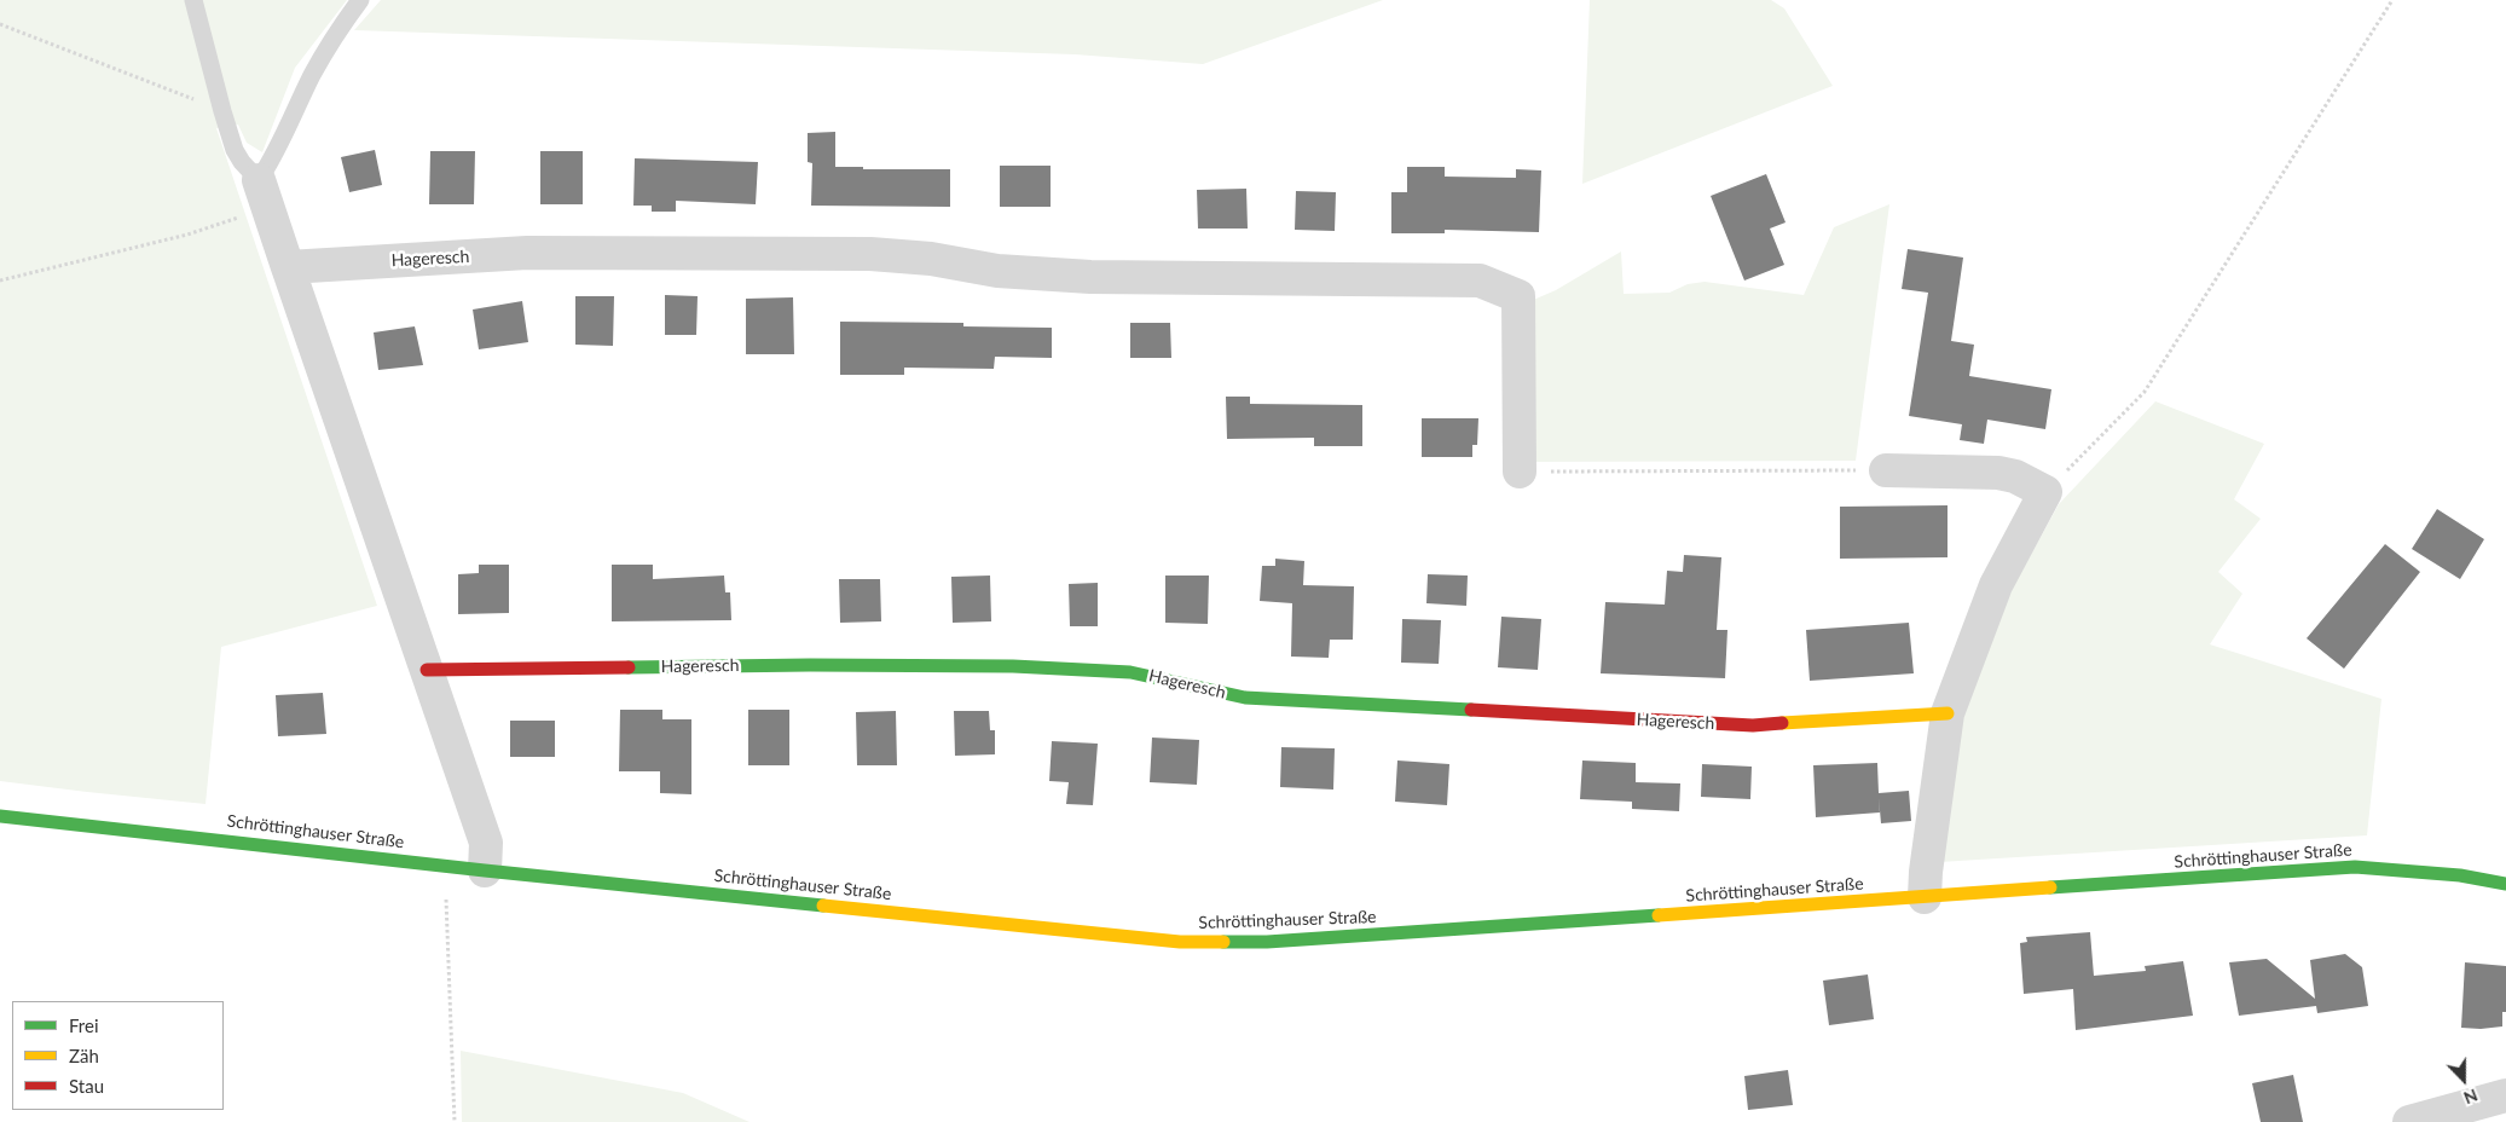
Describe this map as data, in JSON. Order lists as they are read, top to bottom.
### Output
{
  "streets": {
    "main road": ["Hageresch", "Schröttinghauser Straße"]
  },
  "legend": ["Frei", "Zäh", "Stau"],
  "north": "bottom"
}
